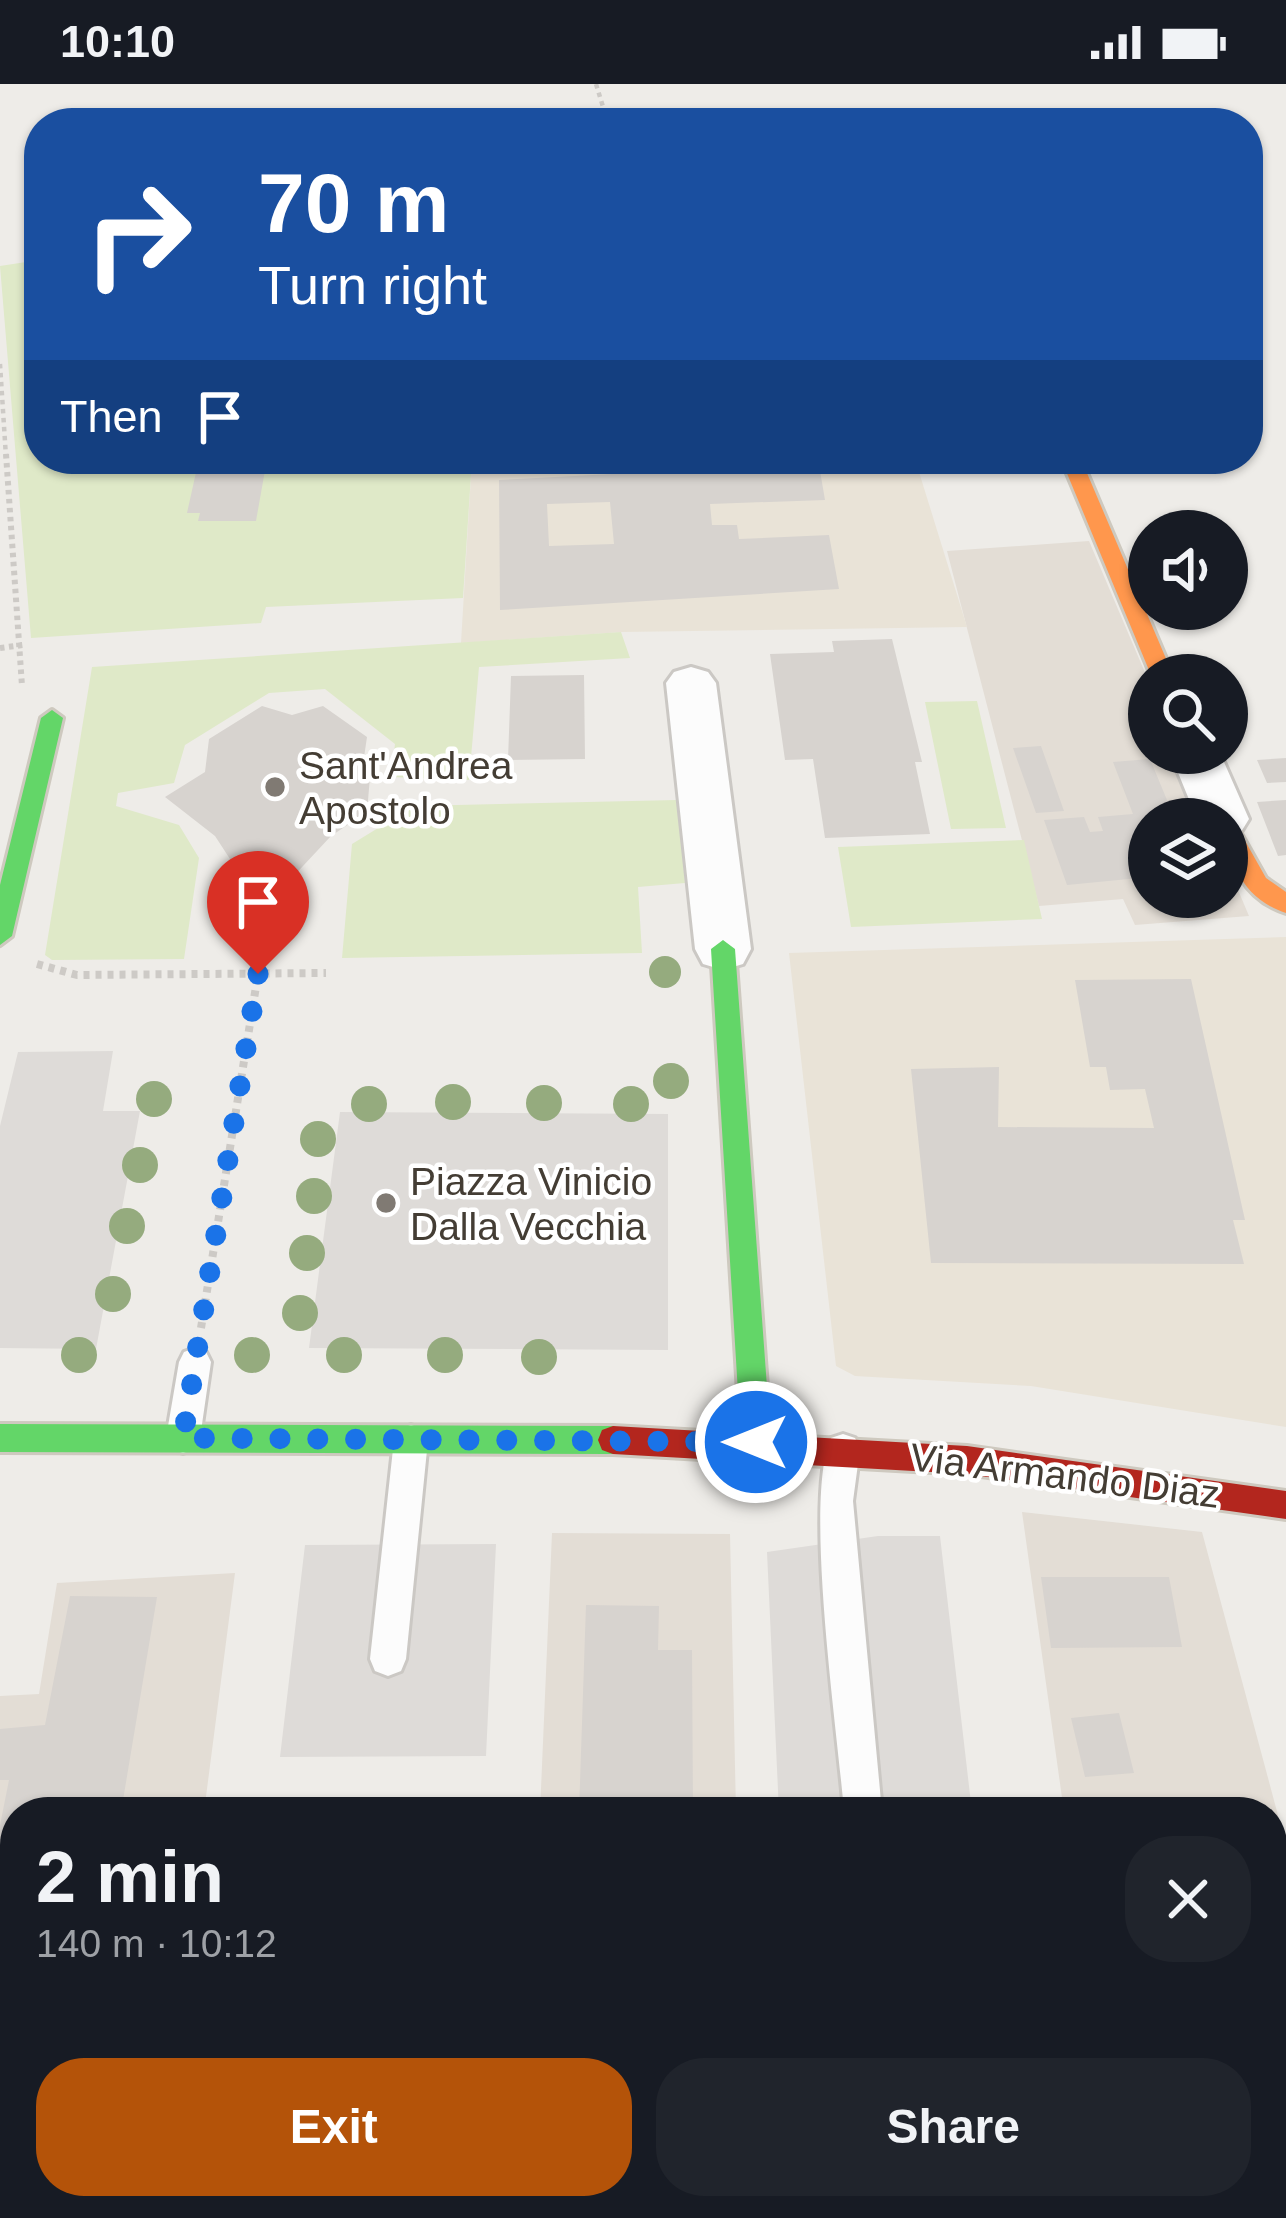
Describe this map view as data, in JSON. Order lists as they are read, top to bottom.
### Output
{
  "streets": {
    "street": ["Via Armando Diaz"]
  },
  "places": ["Sant'Andrea Apostolo", "Piazza Vinicio Dalla Vecchia"],
  "page": {
    "status": "10:10",
    "turn": ["70 m", "Turn right"],
    "then": "Then",
    "heading": ["2 min", "140 m · 10:12"],
    "buttons": ["Exit", "Share"]
  }
}
